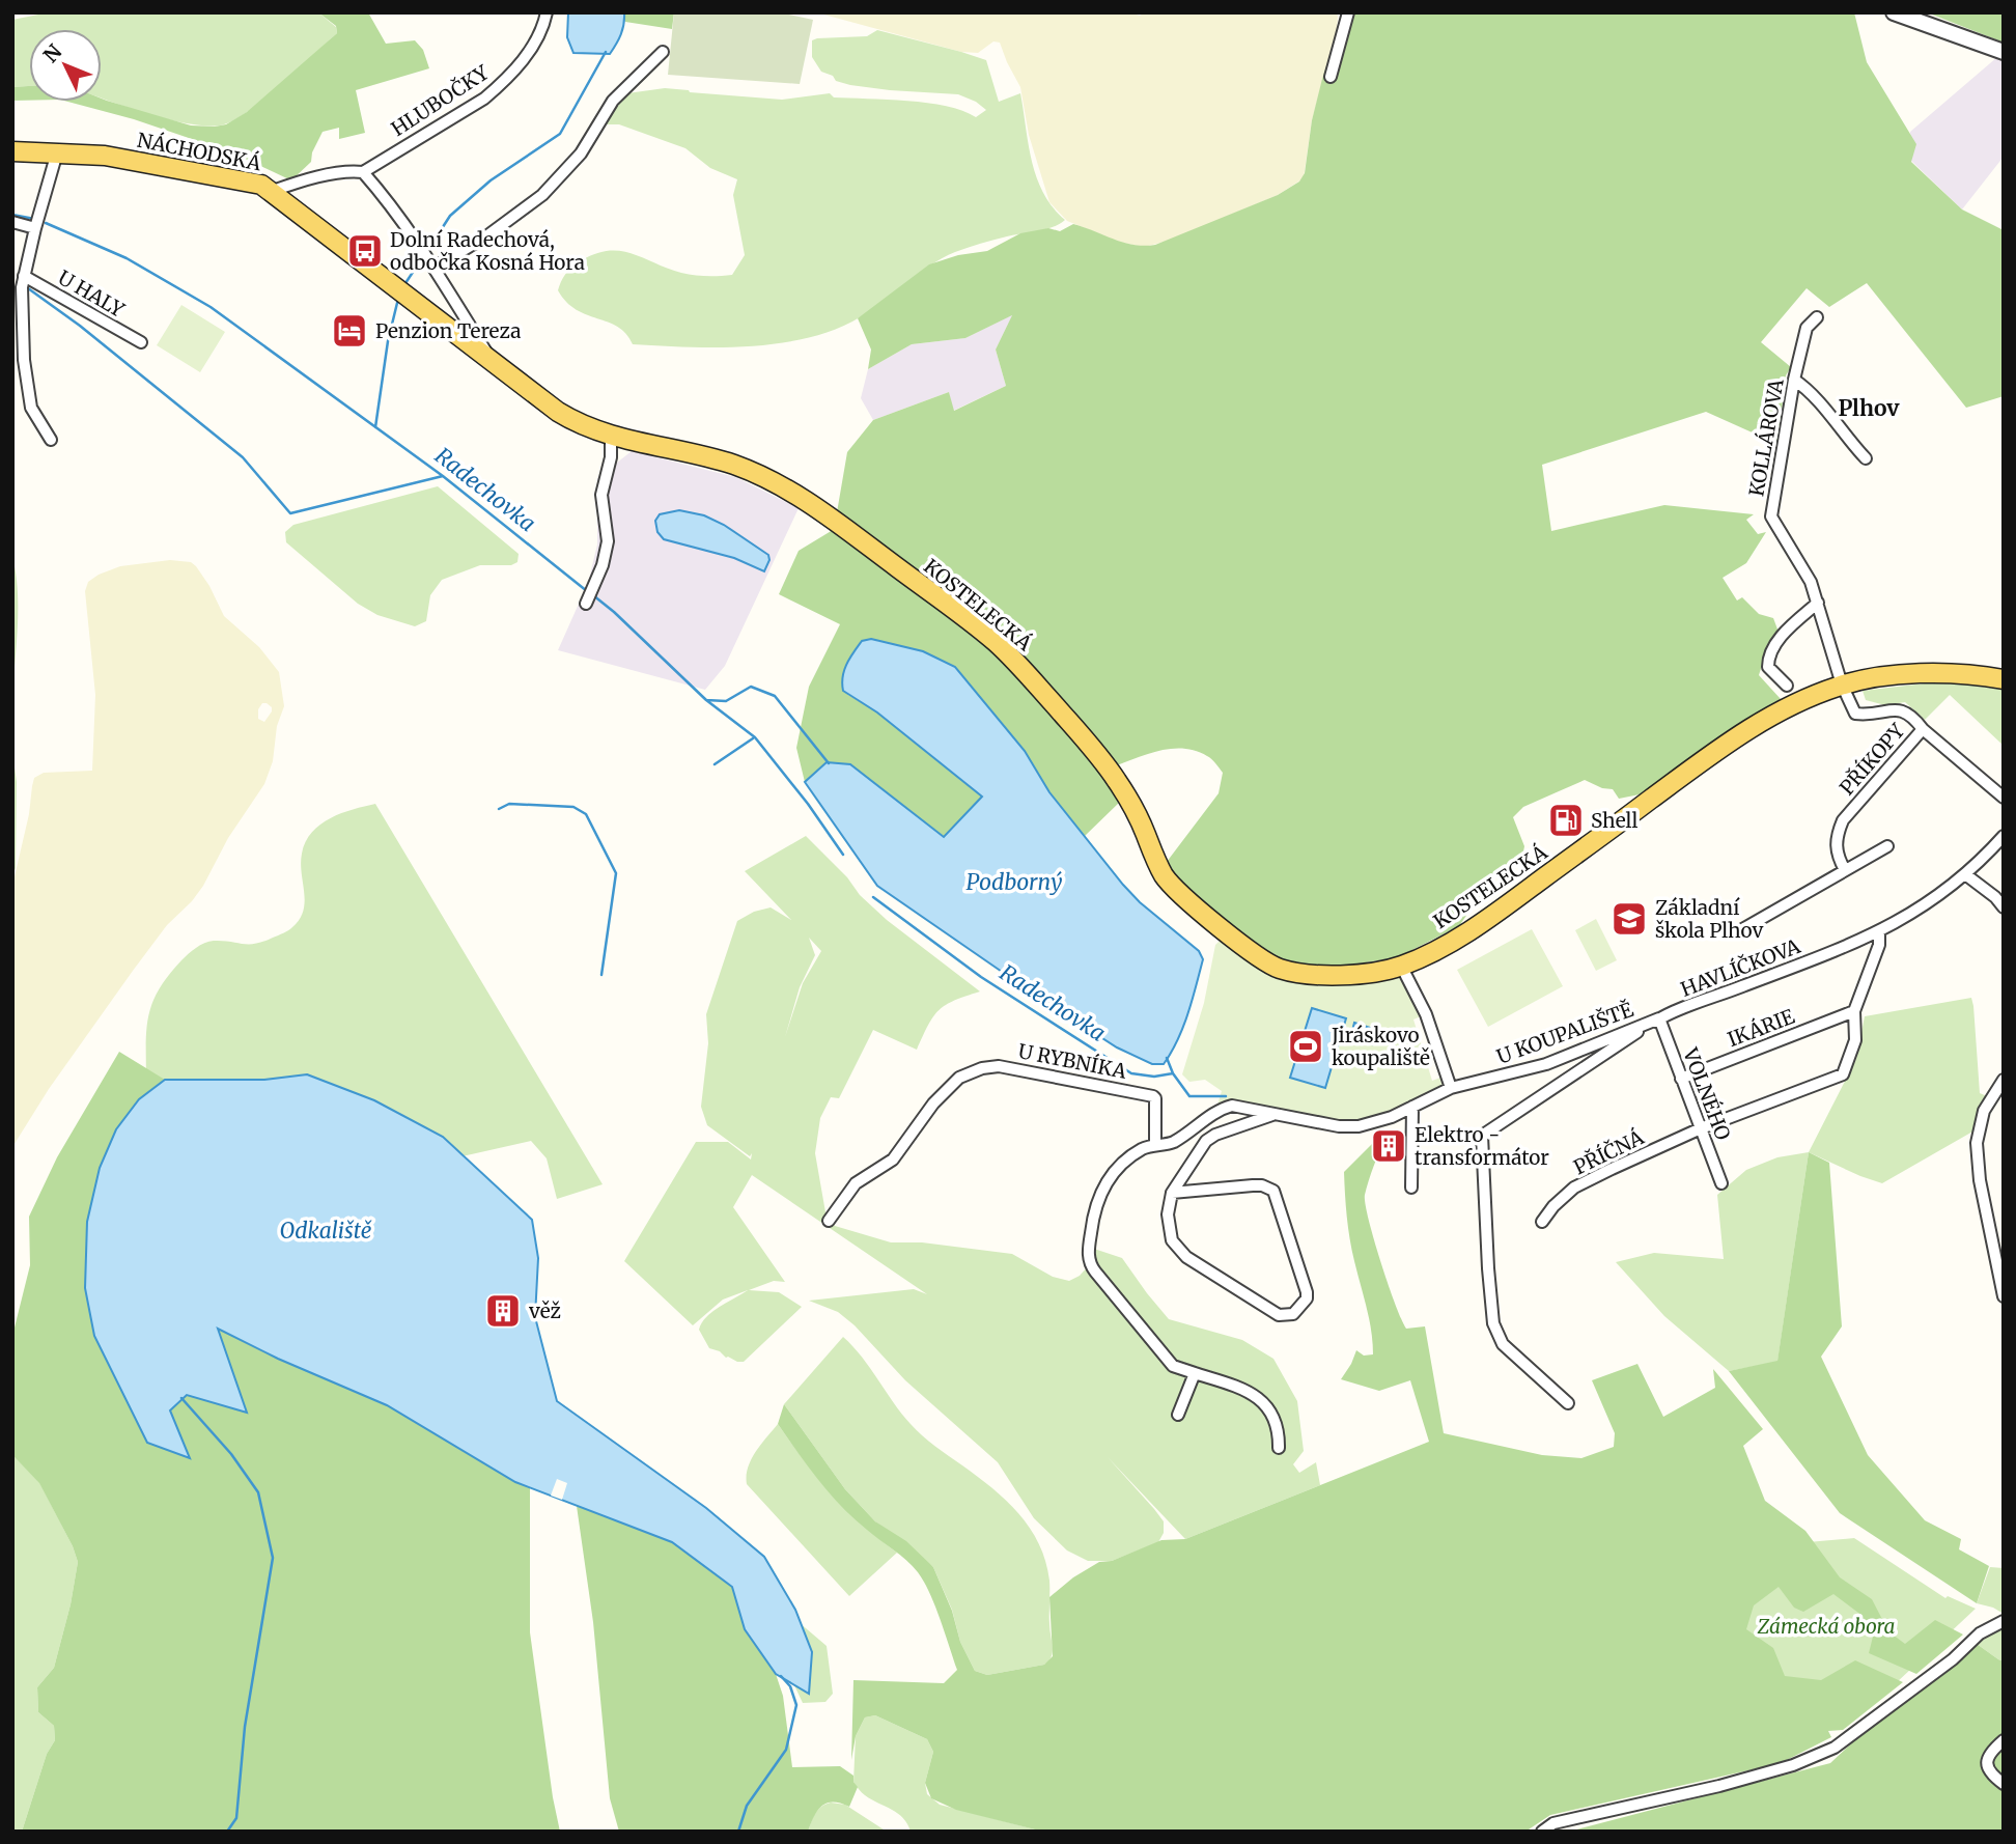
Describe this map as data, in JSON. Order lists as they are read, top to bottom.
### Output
{
  "streets": {
    "main road": ["NÁCHODSKÁ", "KOSTELECKÁ"],
    "street": [
      "HLUBOČKY",
      "U HALY",
      "KOLLÁROVA",
      "PŘÍKOPY",
      "HAVLÍČKOVA",
      "IKÁRIE",
      "U KOUPALIŠTĚ",
      "U RYBNÍKA",
      "VOLNÉHO",
      "PŘÍČNÁ"
    ]
  },
  "crossings": [
    ["NÁCHODSKÁ", "KOSTELECKÁ"],
    ["KOLLÁROVA", "KOSTELECKÁ"],
    ["KOLLÁROVA", "PŘÍKOPY"],
    ["HAVLÍČKOVA", "U KOUPALIŠTĚ"],
    ["HAVLÍČKOVA", "VOLNÉHO"],
    ["IKÁRIE", "VOLNÉHO"],
    ["IKÁRIE", "PŘÍČNÁ"],
    ["U KOUPALIŠTĚ", "U RYBNÍKA"],
    ["U KOUPALIŠTĚ", "VOLNÉHO"],
    ["VOLNÉHO", "PŘÍČNÁ"]
  ],
  "districts": ["Plhov"],
  "water": ["Radechovka", "Podborný", "Odkaliště"],
  "parks": ["Zámecká obora"],
  "places": {
    "bus stop": ["Dolní Radechová, odbočka Kosná Hora"],
    "hotel": ["Penzion Tereza"],
    "fuel station": ["Shell"],
    "school or university": ["Základní škola Plhov"],
    "sports": ["Jiráskovo koupaliště"],
    "building": ["Elektro - transformátor", "věž"]
  },
  "north": "top left"
}
